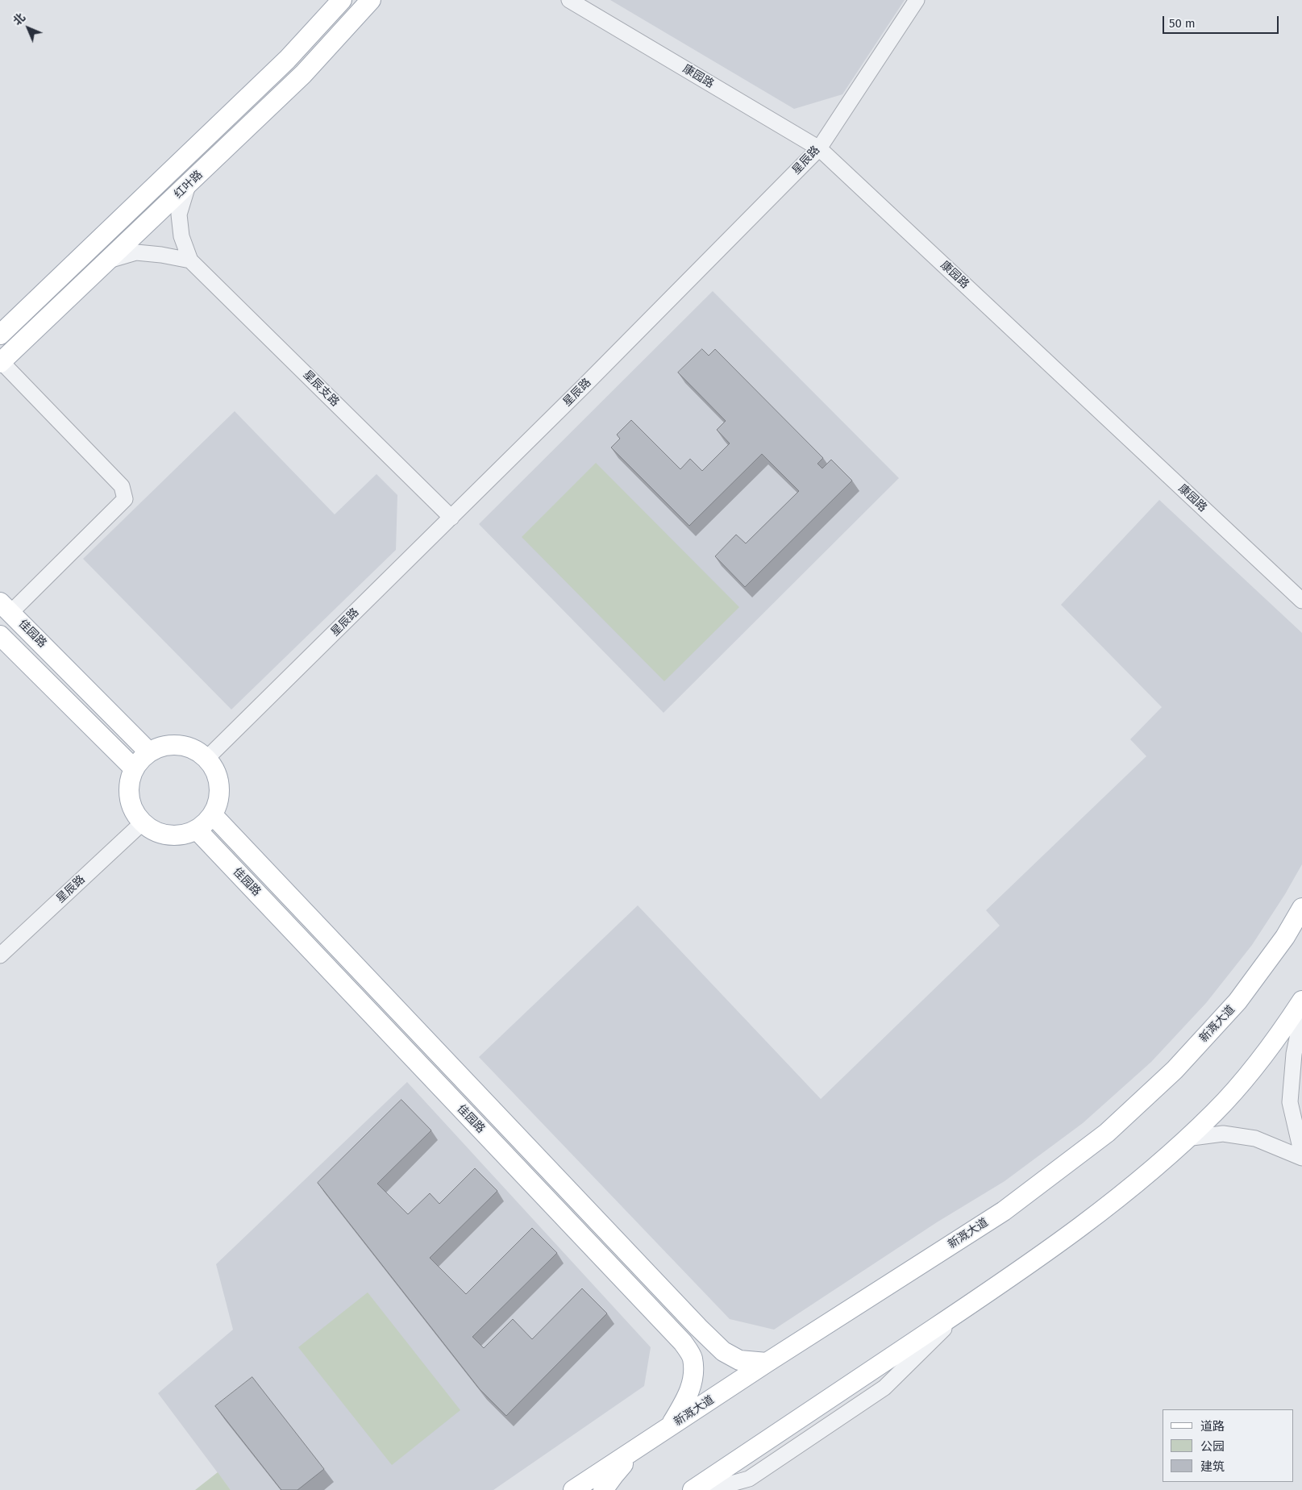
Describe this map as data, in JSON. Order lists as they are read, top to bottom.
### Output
{
  "streets": {
    "main road": ["红叶路", "佳园路", "新溉大道"],
    "street": ["康园路", "星辰路", "星辰支路"]
  },
  "crossings": [
    ["康园路", "星辰路"],
    ["星辰路", "星辰支路"],
    ["星辰路", "佳园路"],
    ["佳园路", "新溉大道"]
  ],
  "legend": ["道路", "公园", "建筑"],
  "scale_bar": "50 m",
  "north": "top left"
}
